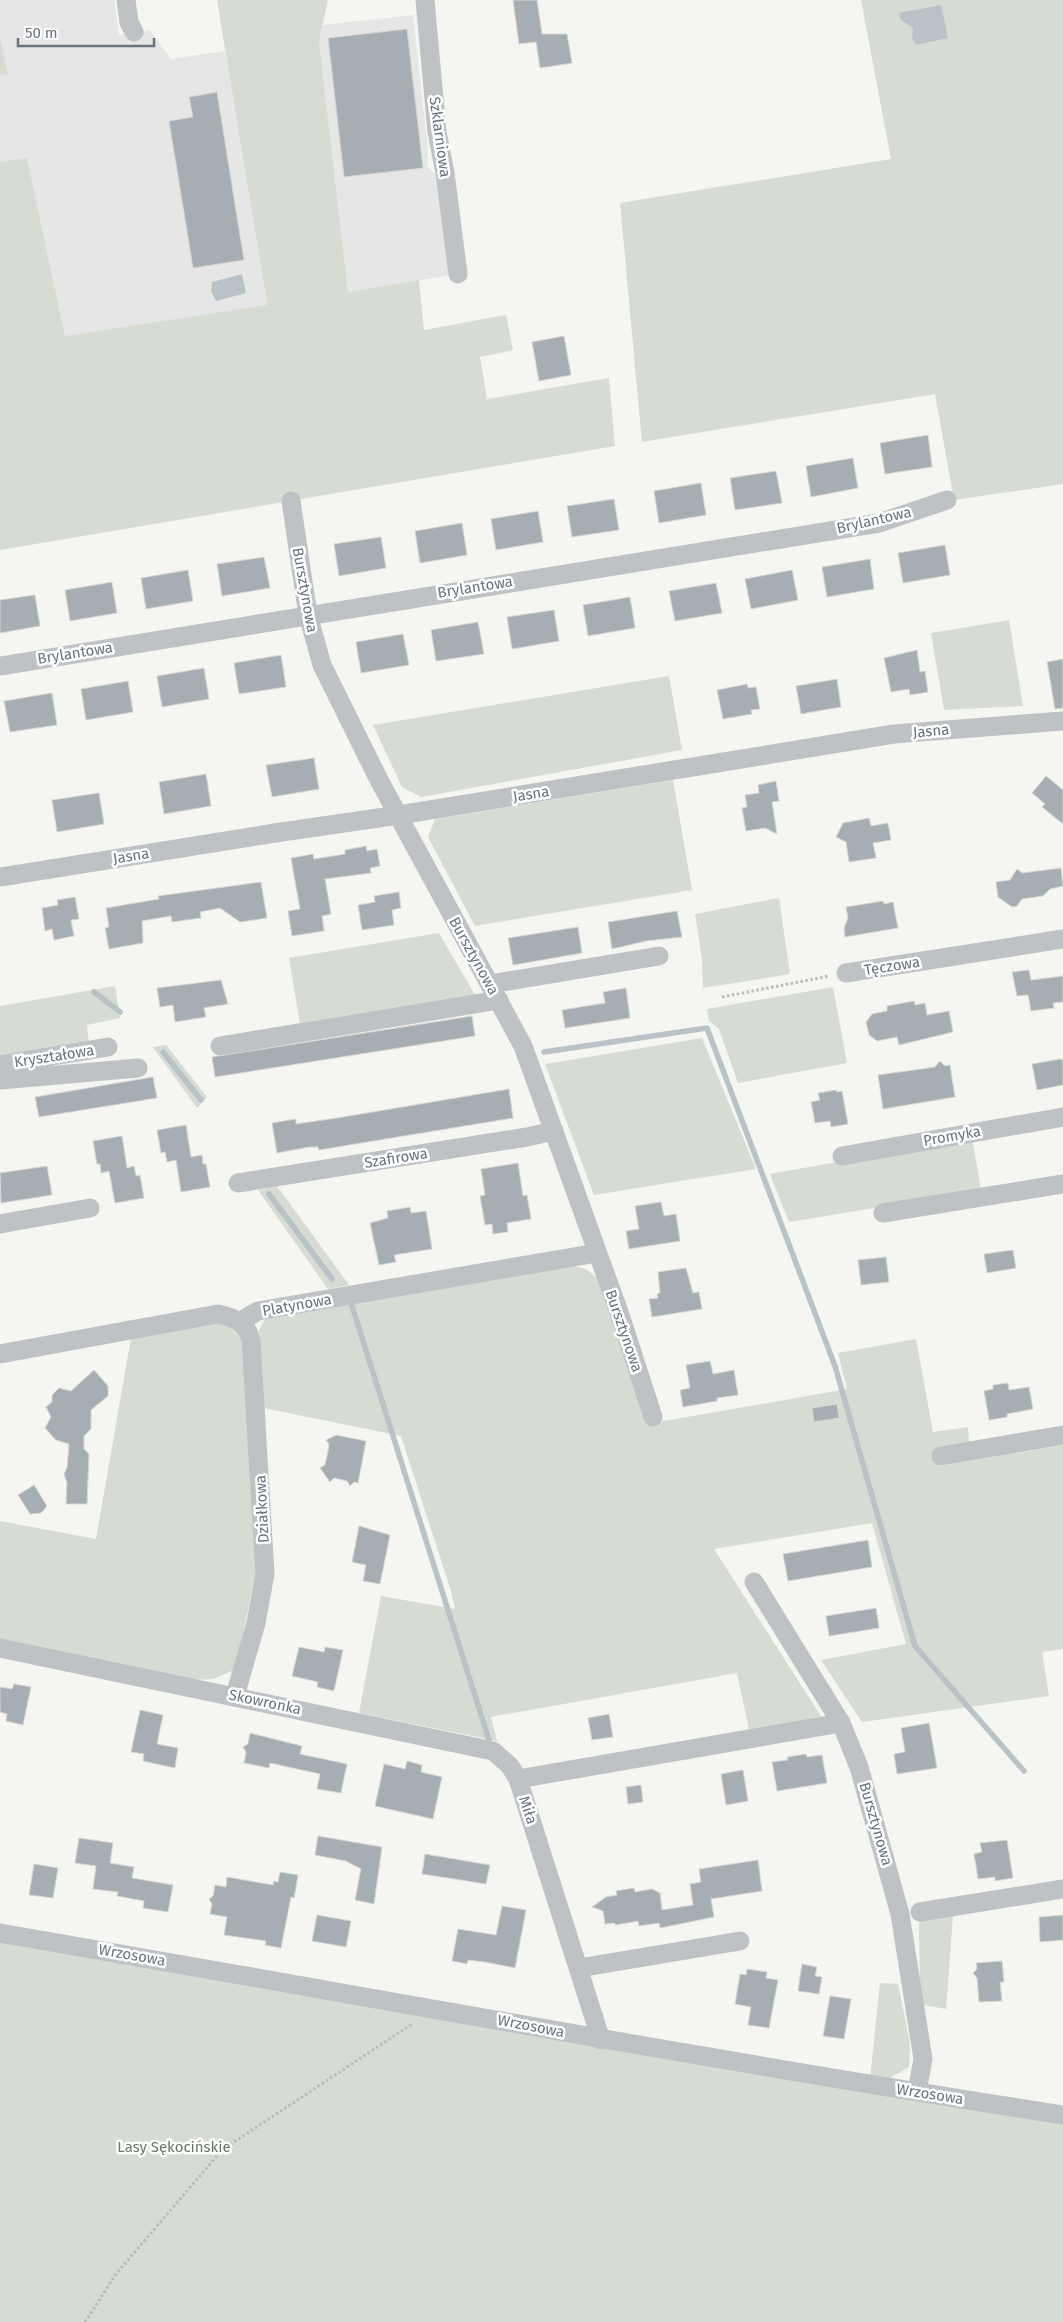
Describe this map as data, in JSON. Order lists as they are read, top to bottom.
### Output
{
  "streets": {
    "street": [
      "Szklarniowa",
      "Brylantowa",
      "Bursztynowa",
      "Jasna",
      "Tęczowa",
      "Kryształowa",
      "Promyka",
      "Szafirowa",
      "Platynowa",
      "Działkowa",
      "Skowronka",
      "Miła",
      "Wrzosowa"
    ]
  },
  "crossings": [
    ["Brylantowa", "Bursztynowa"],
    ["Bursztynowa", "Jasna"],
    ["Bursztynowa", "Szafirowa"],
    ["Bursztynowa", "Platynowa"],
    ["Bursztynowa", "Miła"],
    ["Bursztynowa", "Wrzosowa"],
    ["Platynowa", "Działkowa"],
    ["Działkowa", "Skowronka"],
    ["Skowronka", "Miła"],
    ["Miła", "Wrzosowa"]
  ],
  "parks": ["Lasy Sękocińskie"],
  "scale_bar": "50 m"
}
